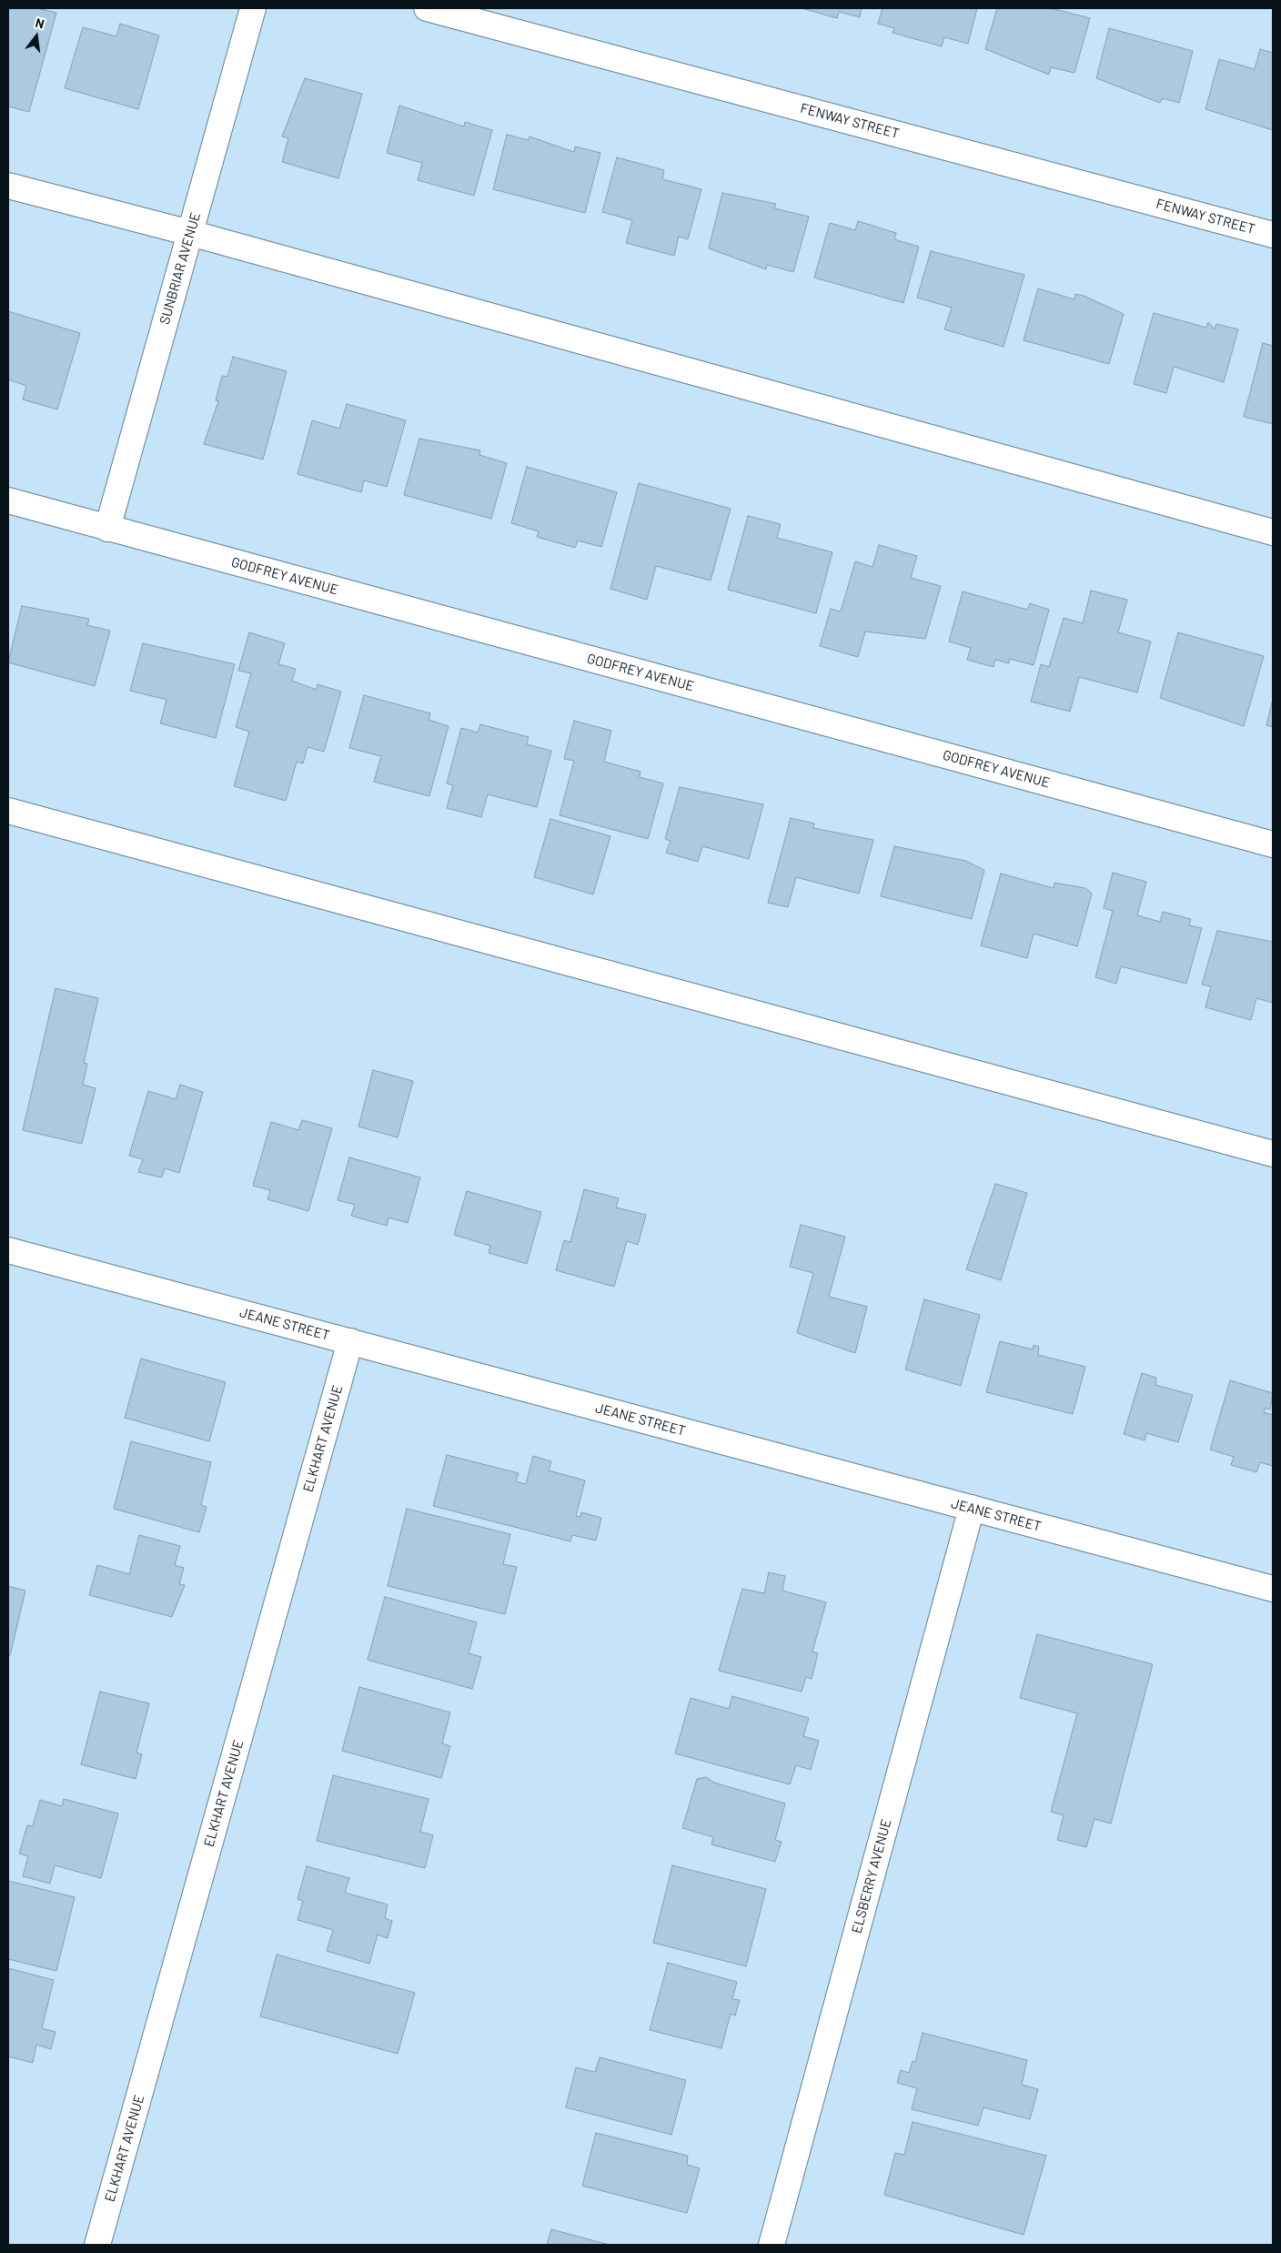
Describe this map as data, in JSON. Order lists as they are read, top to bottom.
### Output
{
  "streets": {
    "street": [
      "FENWAY STREET",
      "SUNBRIAR AVENUE",
      "GODFREY AVENUE",
      "JEANE STREET",
      "ELKHART AVENUE",
      "ELSBERRY AVENUE"
    ]
  },
  "crossings": [
    ["SUNBRIAR AVENUE", "GODFREY AVENUE"],
    ["JEANE STREET", "ELKHART AVENUE"],
    ["JEANE STREET", "ELSBERRY AVENUE"]
  ],
  "north": "top"
}
